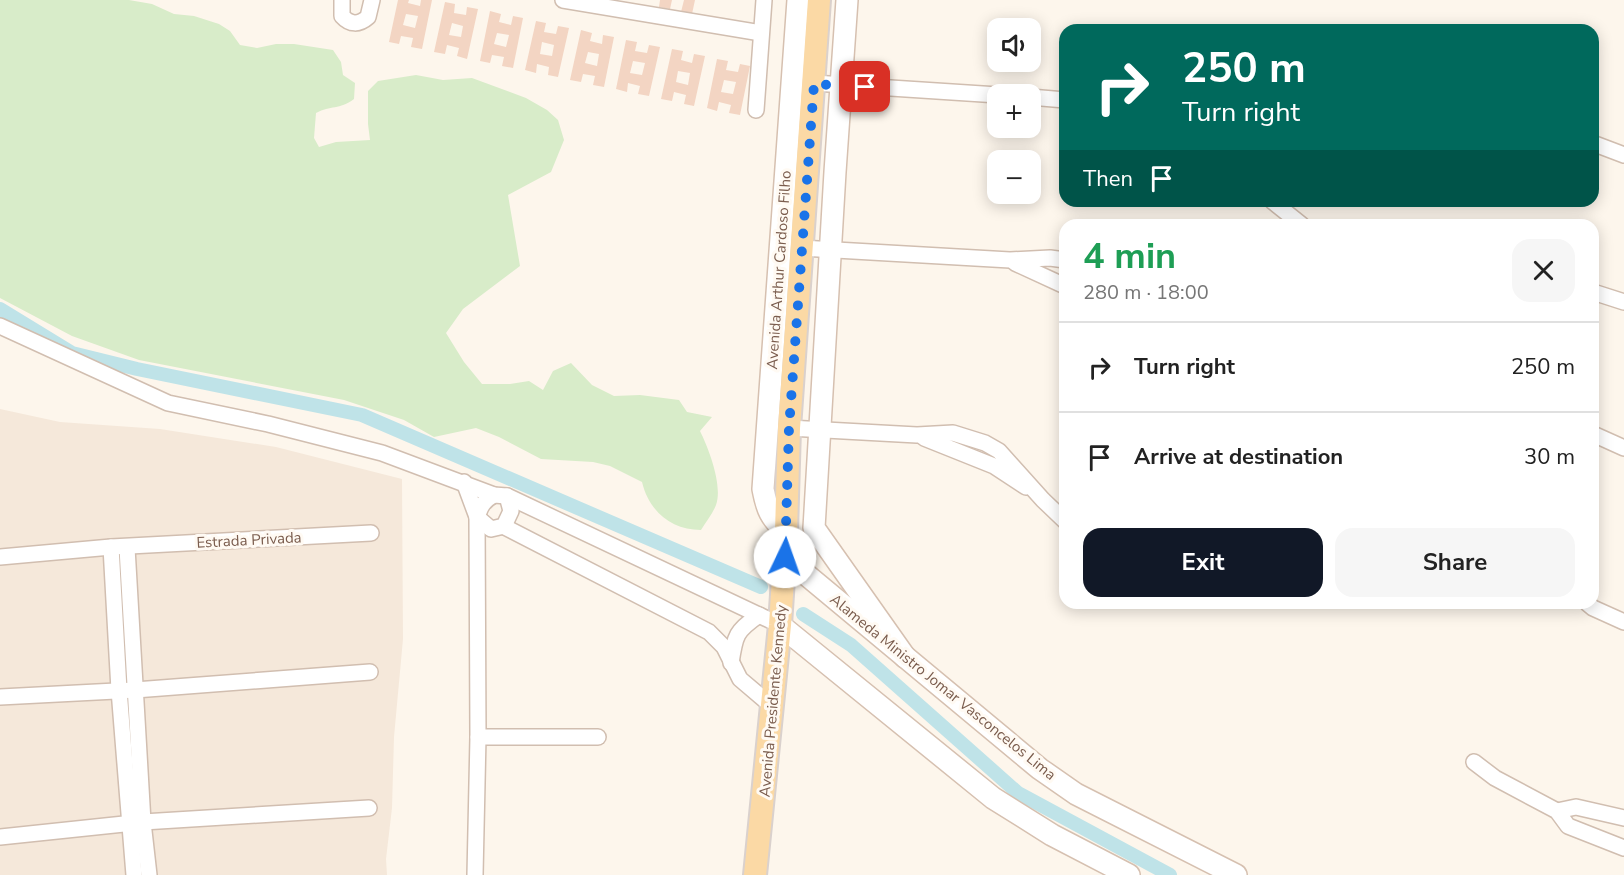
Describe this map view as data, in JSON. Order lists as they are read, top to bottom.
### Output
{
  "streets": {
    "main road": ["Avenida Arthur Cardoso Filho", "Alameda Ministro Jomar Vasconcelos Lima", "Avenida Presidente Kennedy"],
    "street": ["Estrada Privada"]
  },
  "crossings": [
    ["Avenida Arthur Cardoso Filho", "Avenida Presidente Kennedy"],
    ["Alameda Ministro Jomar Vasconcelos Lima", "Avenida Presidente Kennedy"]
  ],
  "page": {
    "map_buttons": ["+", "−"],
    "turn": ["250 m", "Turn right"],
    "then": "Then",
    "heading": ["4 min", "280 m · 18:00"],
    "list": [
      {
        "name": "Turn right",
        "value": "250 m"
      },
      {
        "name": "Arrive at destination",
        "value": "30 m"
      }
    ],
    "buttons": ["Exit", "Share"]
  }
}
